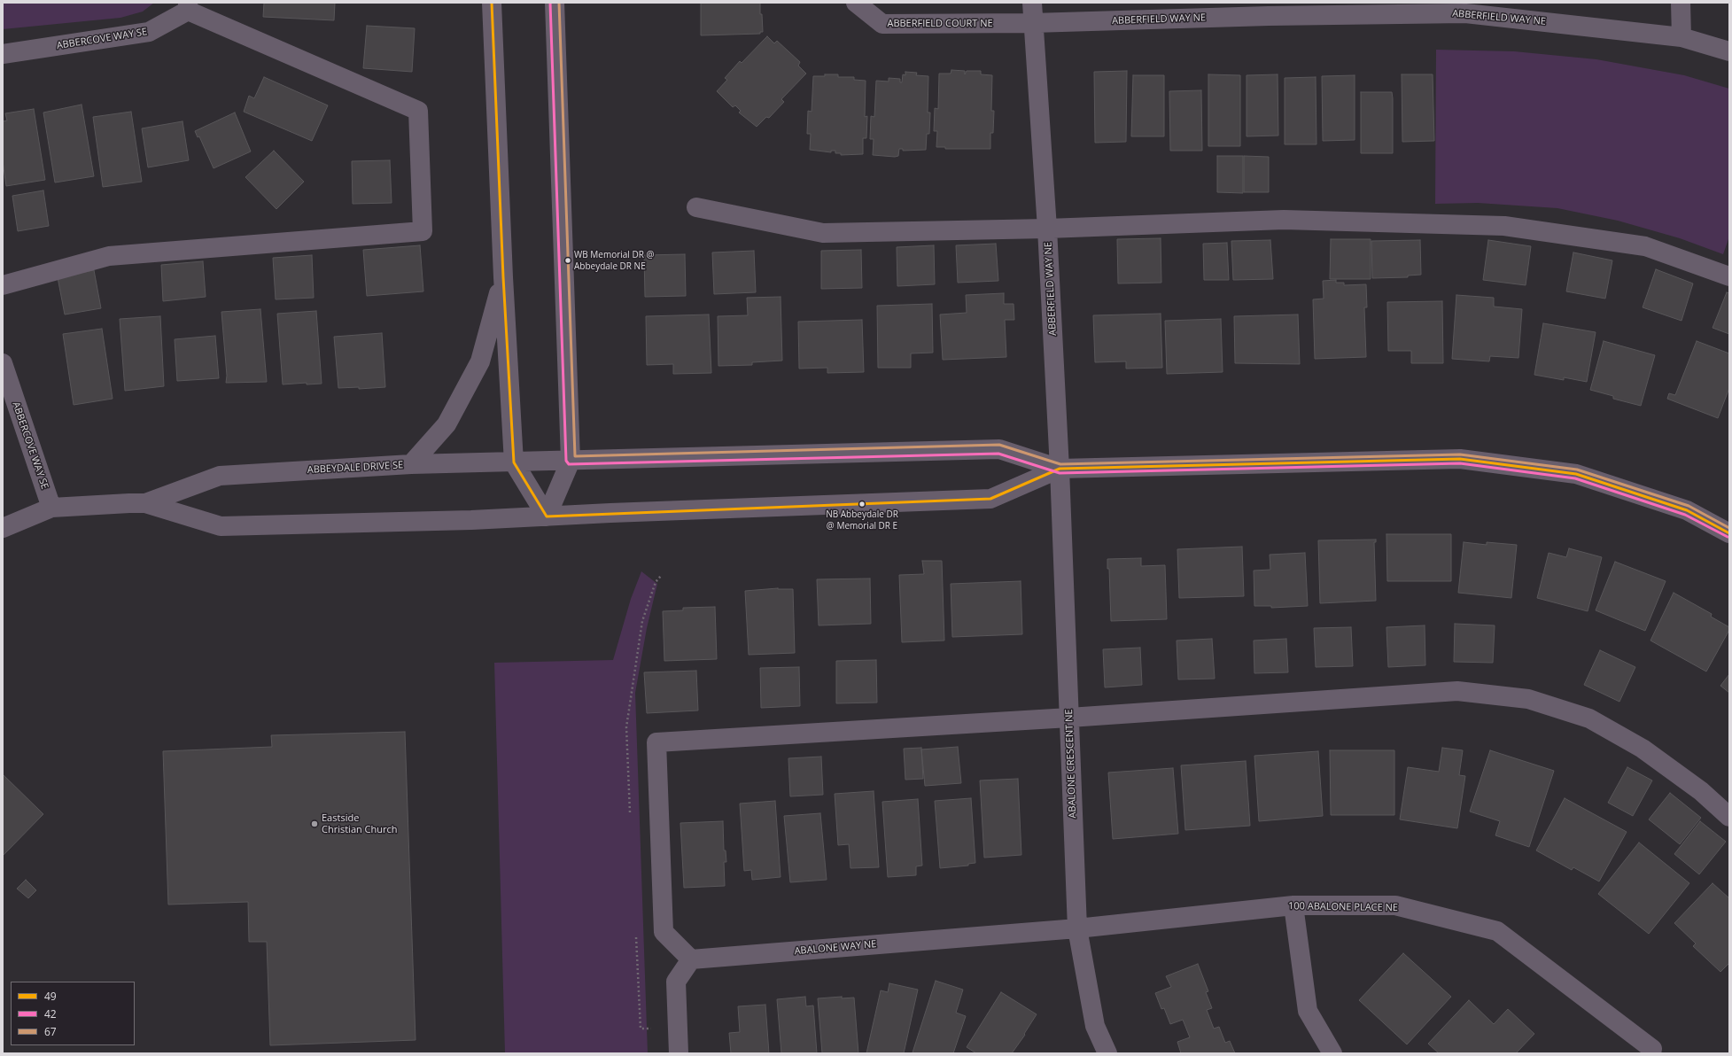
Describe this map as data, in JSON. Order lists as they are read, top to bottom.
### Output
{
  "streets": {
    "street": [
      "ABBERFIELD WAY NE",
      "ABBERFIELD COURT NE",
      "ABBERCOVE WAY SE",
      "ABBEYDALE DRIVE SE",
      "ABALONE CRESCENT NE",
      "100 ABALONE PLACE NE",
      "ABALONE WAY NE"
    ]
  },
  "crossings": [
    ["ABBERFIELD WAY NE", "ABBERFIELD COURT NE"],
    ["ABBERFIELD WAY NE", "ABBEYDALE DRIVE SE"],
    ["ABBERFIELD WAY NE", "ABALONE CRESCENT NE"],
    ["ABBERCOVE WAY SE", "ABBEYDALE DRIVE SE"],
    ["ABBEYDALE DRIVE SE", "ABALONE CRESCENT NE"],
    ["ABALONE CRESCENT NE", "100 ABALONE PLACE NE"],
    ["ABALONE CRESCENT NE", "ABALONE WAY NE"],
    ["100 ABALONE PLACE NE", "ABALONE WAY NE"]
  ],
  "places": ["WB Memorial DR @ Abbeydale DR NE", "NB Abbeydale DR @ Memorial DR E", "Eastside Christian Church"],
  "lines": ["transit line 49", "transit line 42", "transit line 67"],
  "legend": ["49", "42", "67"]
}
